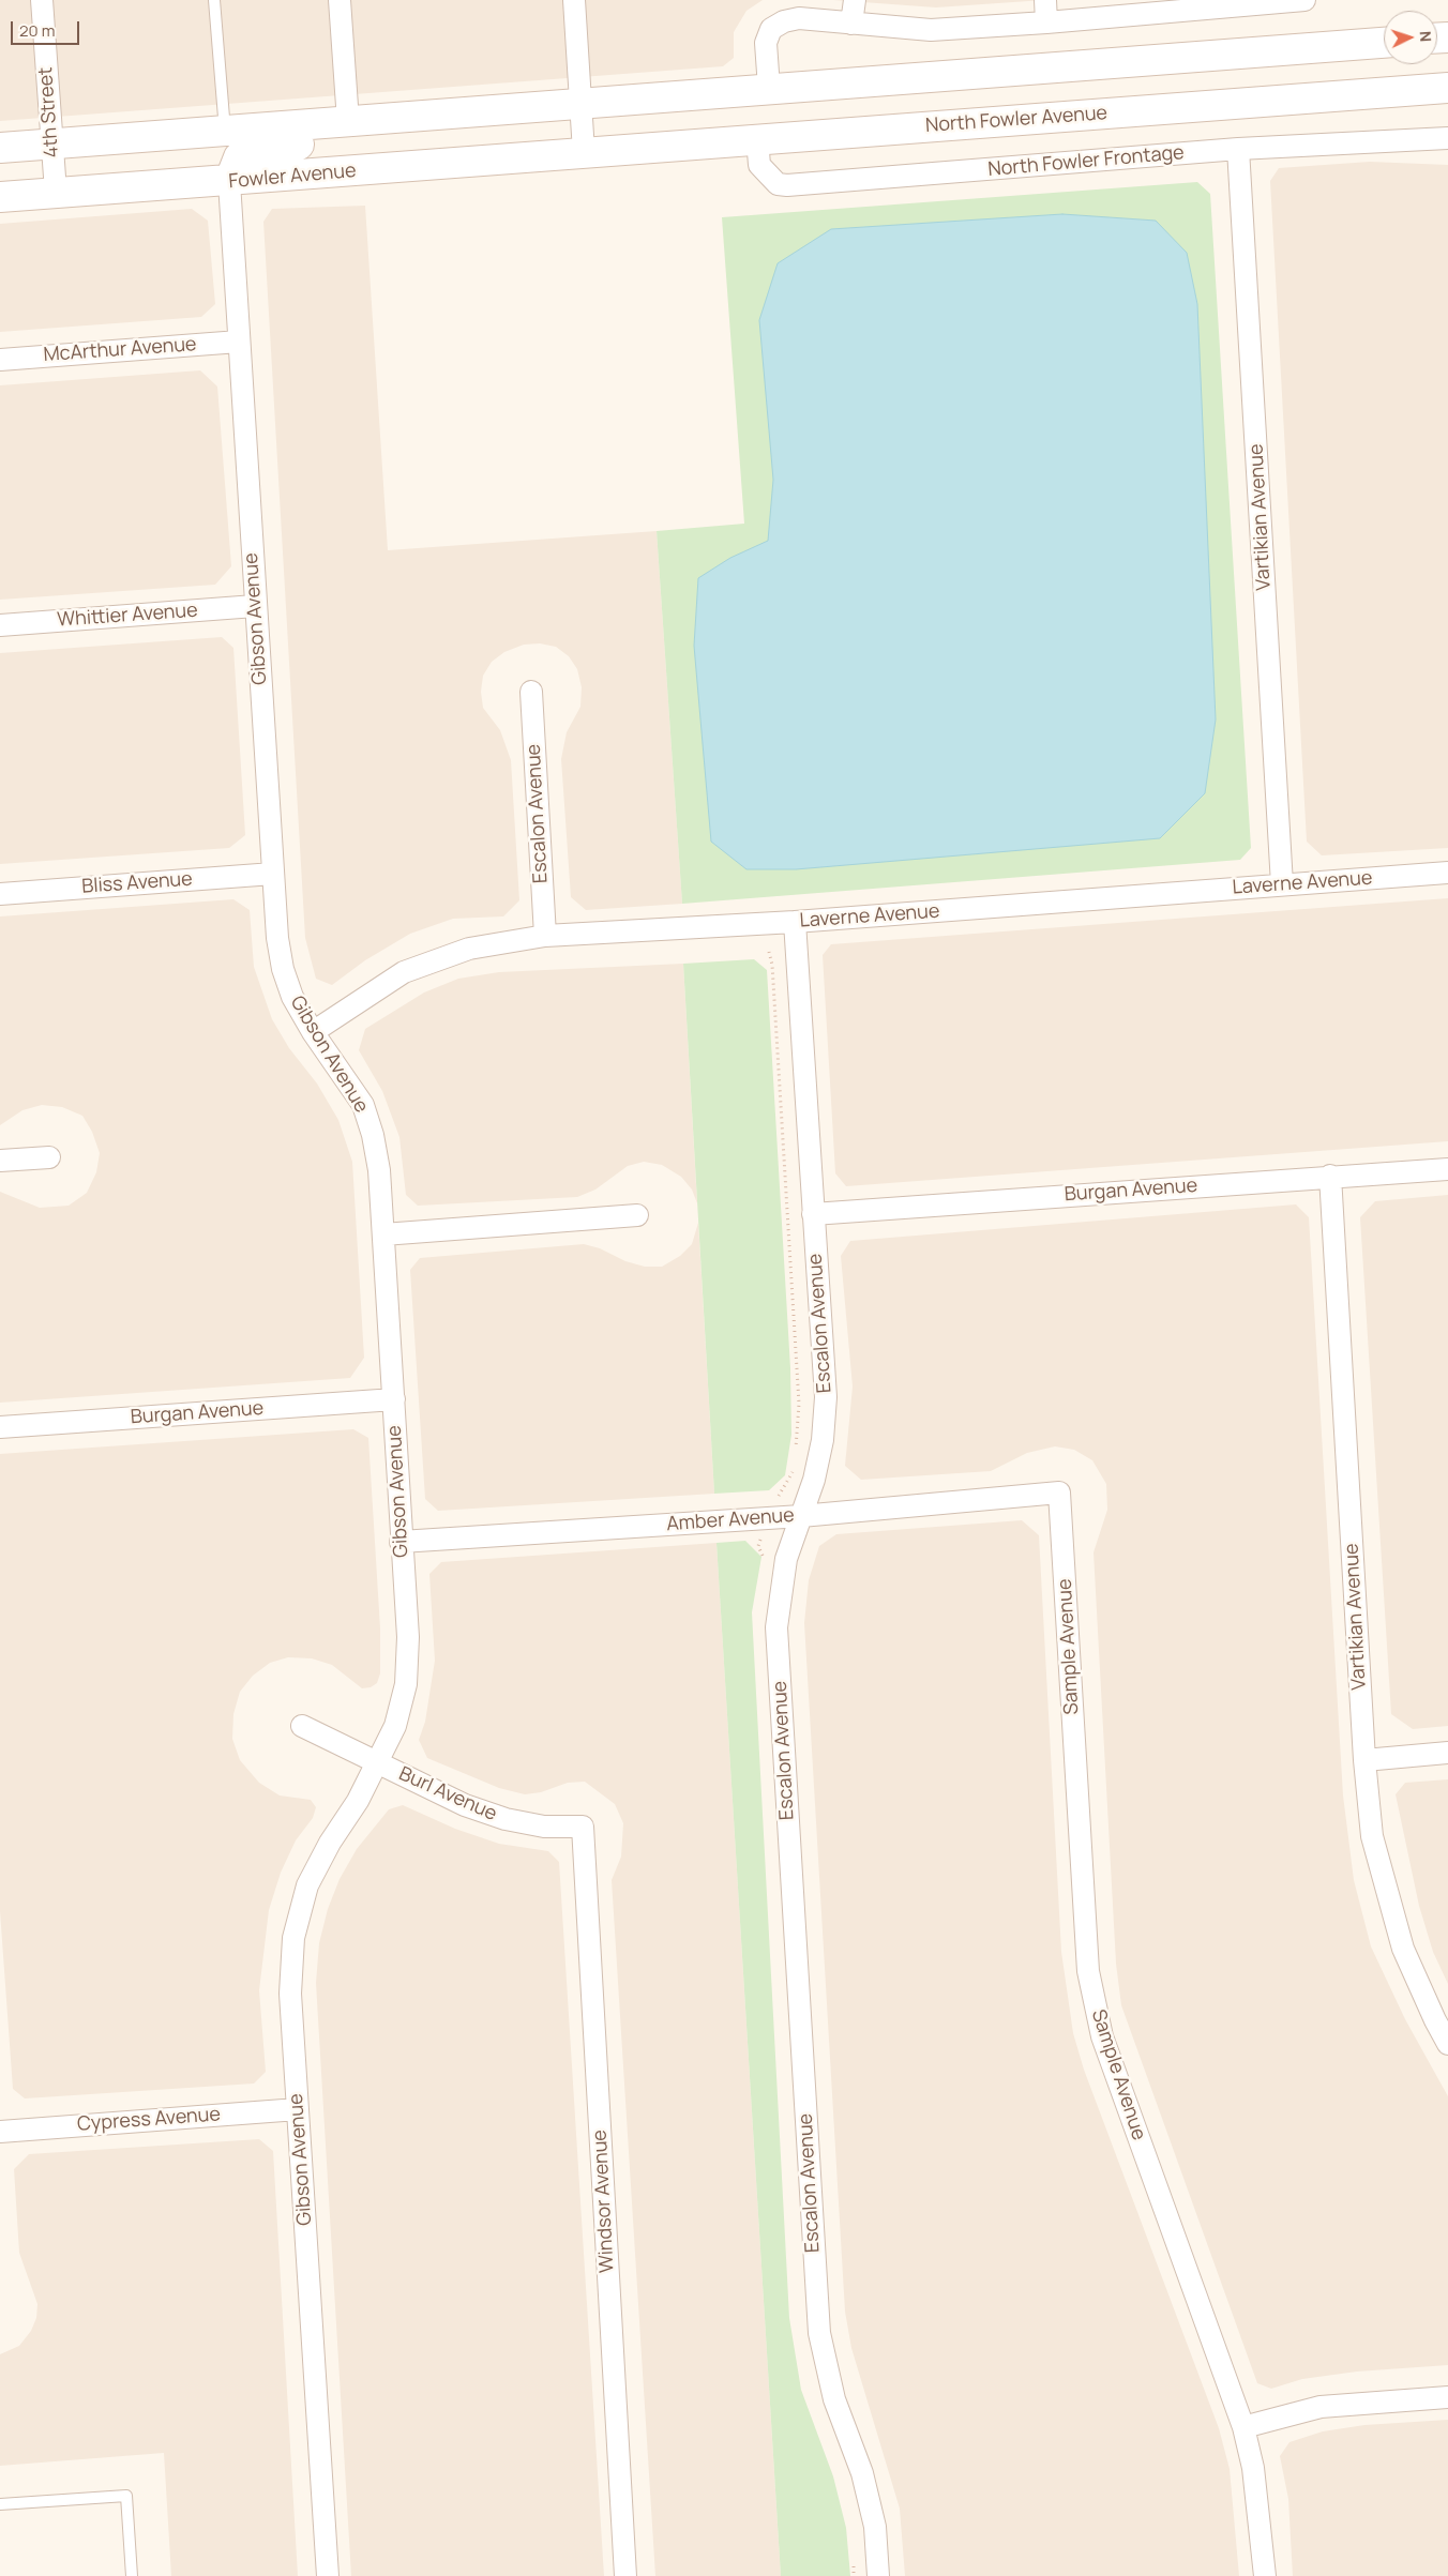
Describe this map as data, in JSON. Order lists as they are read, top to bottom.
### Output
{
  "streets": {
    "main road": ["North Fowler Avenue", "Fowler Avenue"],
    "street": [
      "4th Street",
      "North Fowler Frontage",
      "McArthur Avenue",
      "Vartikian Avenue",
      "Whittier Avenue",
      "Gibson Avenue",
      "Escalon Avenue",
      "Bliss Avenue",
      "Laverne Avenue",
      "Burgan Avenue",
      "Amber Avenue",
      "Sample Avenue",
      "Burl Avenue",
      "Cypress Avenue",
      "Windsor Avenue"
    ]
  },
  "crossings": [
    ["4th Street", "Fowler Avenue"],
    ["North Fowler Avenue", "North Fowler Frontage"],
    ["North Fowler Avenue", "Fowler Avenue"],
    ["North Fowler Frontage", "Vartikian Avenue"],
    ["Fowler Avenue", "Gibson Avenue"],
    ["McArthur Avenue", "Gibson Avenue"],
    ["Vartikian Avenue", "Laverne Avenue"],
    ["Vartikian Avenue", "Burgan Avenue"],
    ["Whittier Avenue", "Gibson Avenue"],
    ["Gibson Avenue", "Bliss Avenue"],
    ["Gibson Avenue", "Laverne Avenue"],
    ["Gibson Avenue", "Burgan Avenue"],
    ["Gibson Avenue", "Amber Avenue"],
    ["Gibson Avenue", "Burl Avenue"],
    ["Gibson Avenue", "Cypress Avenue"],
    ["Escalon Avenue", "Laverne Avenue"],
    ["Escalon Avenue", "Burgan Avenue"],
    ["Escalon Avenue", "Amber Avenue"],
    ["Amber Avenue", "Sample Avenue"],
    ["Burl Avenue", "Windsor Avenue"]
  ],
  "scale_bar": "20 m",
  "north": "right"
}
